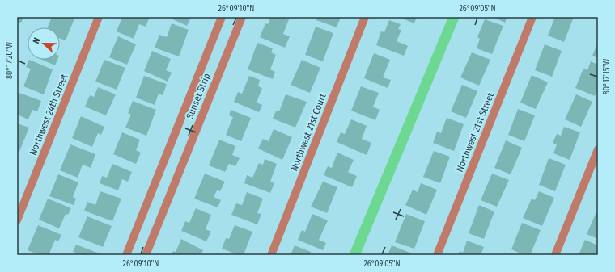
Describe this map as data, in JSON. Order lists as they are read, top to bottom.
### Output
{
  "streets": {
    "street": [
      "Sunset Strip",
      "Northwest 24th Street",
      "Northwest 21st Court",
      "Northwest 21st Street"
    ]
  },
  "north": "left",
  "coordinates": [
    "26°09'10\"N",
    "26°09'05\"N",
    "80°17'20\"W",
    "80°17'15\"W"
  ]
}
